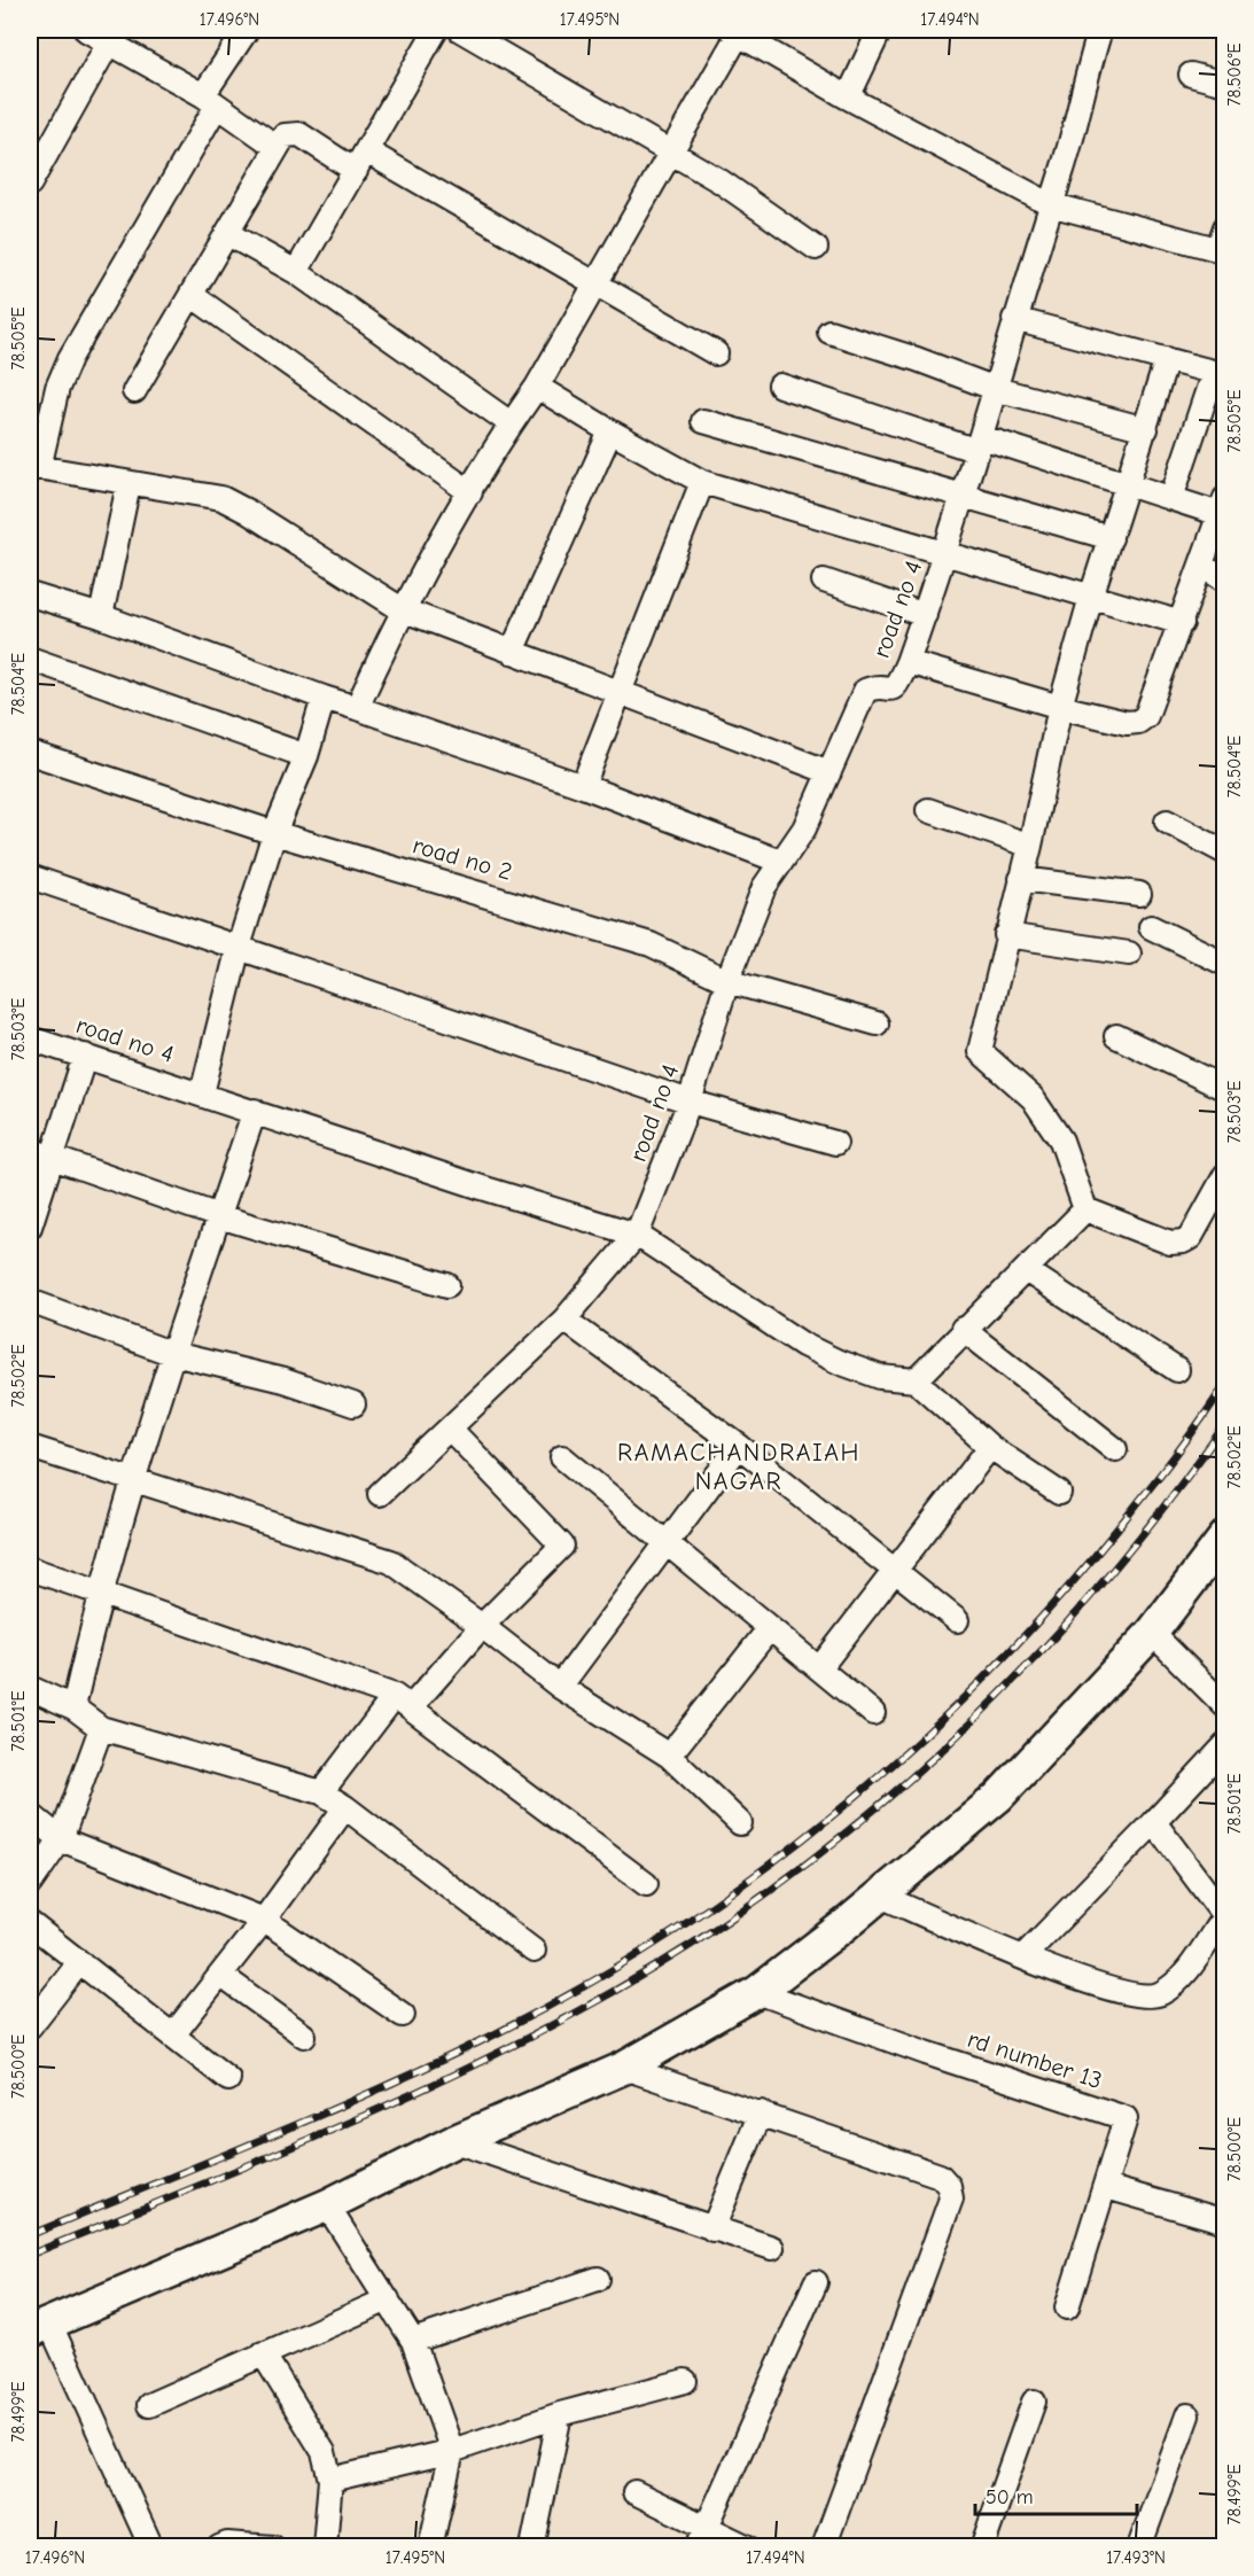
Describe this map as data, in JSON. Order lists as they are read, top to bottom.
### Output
{
  "streets": {
    "street": ["road no 4", "road no 2", "rd number 13"]
  },
  "crossings": [
    ["road no 4", "road no 2"]
  ],
  "districts": ["RAMACHANDRAIAH NAGAR"],
  "scale_bar": "50 m",
  "coordinates": [
    "17.496°N",
    "17.495°N",
    "17.494°N",
    "78.506°E",
    "78.505°E",
    "78.504°E",
    "78.503°E",
    "78.502°E",
    "78.501°E",
    "78.500°E",
    "78.499°E",
    "17.493°N"
  ]
}
